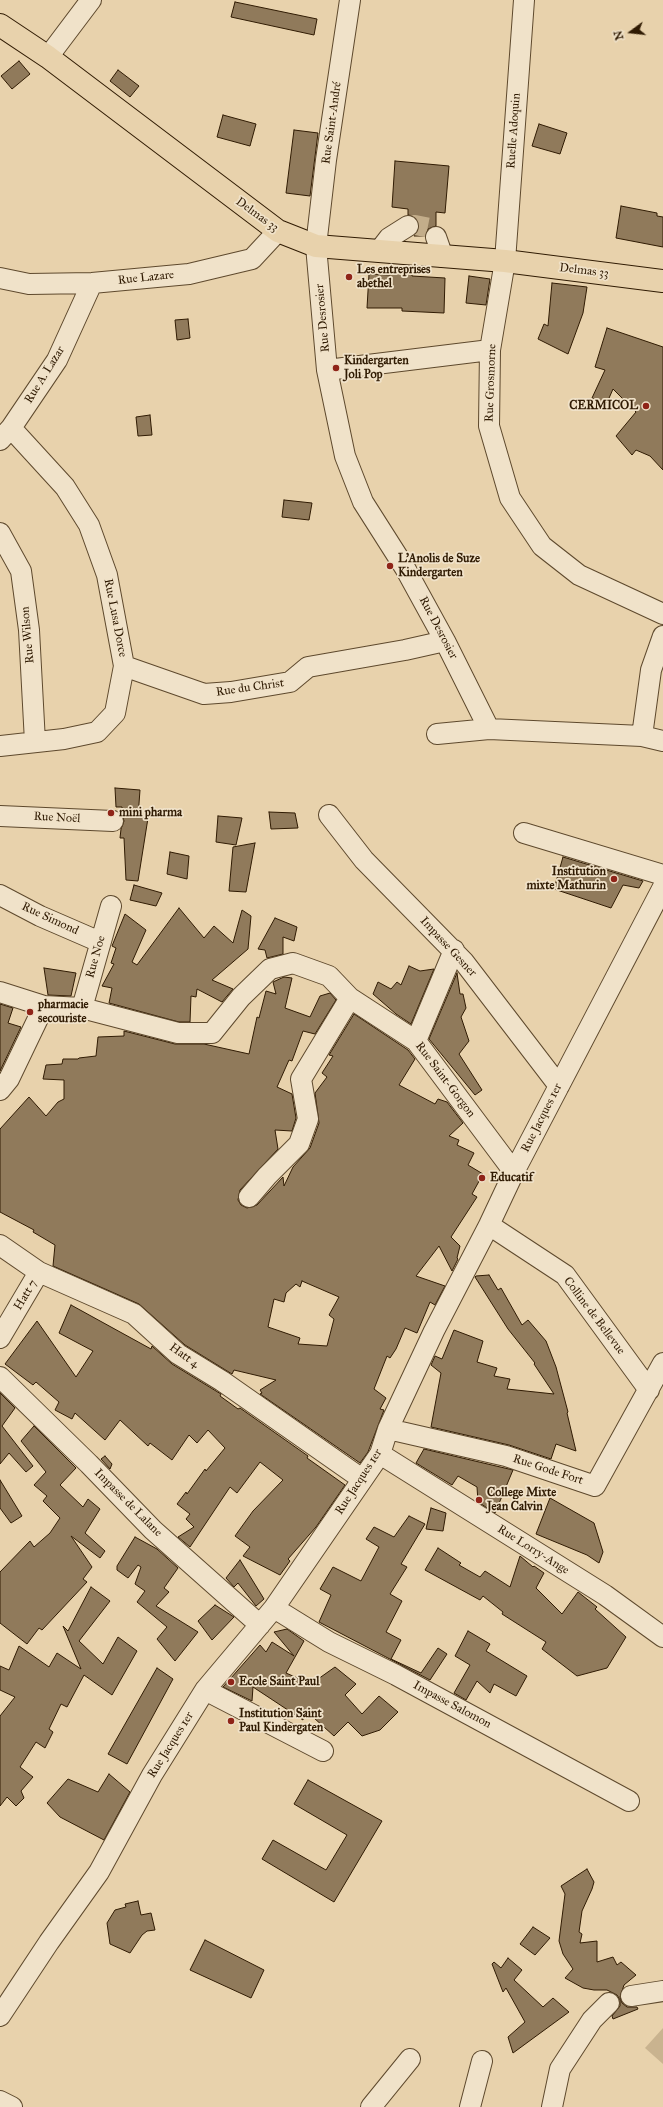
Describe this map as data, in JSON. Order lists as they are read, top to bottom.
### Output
{
  "streets": {
    "main road": ["Delmas 33"],
    "street": [
      "Rue Saint-André",
      "Ruelle Adoquin",
      "Rue Lazare",
      "Rue Desrosier",
      "Rue A. Lazar",
      "Rue Grosmorne",
      "Rue Lusa Dorce",
      "Rue Wilson",
      "Rue du Christ",
      "Rue Noël",
      "Rue Simond",
      "Impasse Gesner",
      "Rue Noe",
      "Rue Saint-Gorgon",
      "Rue Jacques 1er",
      "Hatt 7",
      "Colline de Bellevue",
      "Hatt 4",
      "Rue Gode Fort",
      "Impasse de Lalane",
      "Rue Lorry-Ange",
      "Impasse Salomon"
    ]
  },
  "crossings": [
    ["Rue Saint-André", "Delmas 33"],
    ["Rue Saint-André", "Rue Desrosier"],
    ["Ruelle Adoquin", "Delmas 33"],
    ["Ruelle Adoquin", "Rue Grosmorne"],
    ["Delmas 33", "Rue Lazare"],
    ["Delmas 33", "Rue Desrosier"],
    ["Delmas 33", "Rue Grosmorne"],
    ["Rue Lazare", "Rue A. Lazar"],
    ["Rue Desrosier", "Rue du Christ"],
    ["Rue A. Lazar", "Rue Lusa Dorce"],
    ["Rue Lusa Dorce", "Rue Wilson"],
    ["Rue Lusa Dorce", "Rue du Christ"],
    ["Rue Simond", "Rue Noe"],
    ["Impasse Gesner", "Rue Jacques 1er"],
    ["Rue Noe", "Rue Saint-Gorgon"],
    ["Rue Saint-Gorgon", "Rue Jacques 1er"],
    ["Rue Jacques 1er", "Colline de Bellevue"],
    ["Rue Jacques 1er", "Hatt 4"],
    ["Rue Jacques 1er", "Rue Gode Fort"],
    ["Rue Jacques 1er", "Impasse de Lalane"],
    ["Rue Jacques 1er", "Rue Lorry-Ange"],
    ["Rue Jacques 1er", "Impasse Salomon"],
    ["Hatt 7", "Hatt 4"],
    ["Colline de Bellevue", "Rue Gode Fort"]
  ],
  "places": [
    "Les entreprises abethel",
    "Kindergarten Joli Pop",
    "CERMICOL",
    "L'Anolis de Suze Kindergarten",
    "mini pharma",
    "Institution mixte Mathurin",
    "pharmacie secouriste",
    "Educatif",
    "College Mixte Jean Calvin",
    "Ecole Saint Paul",
    "Institution Saint Paul Kindergaten"
  ],
  "north": "left"
}
